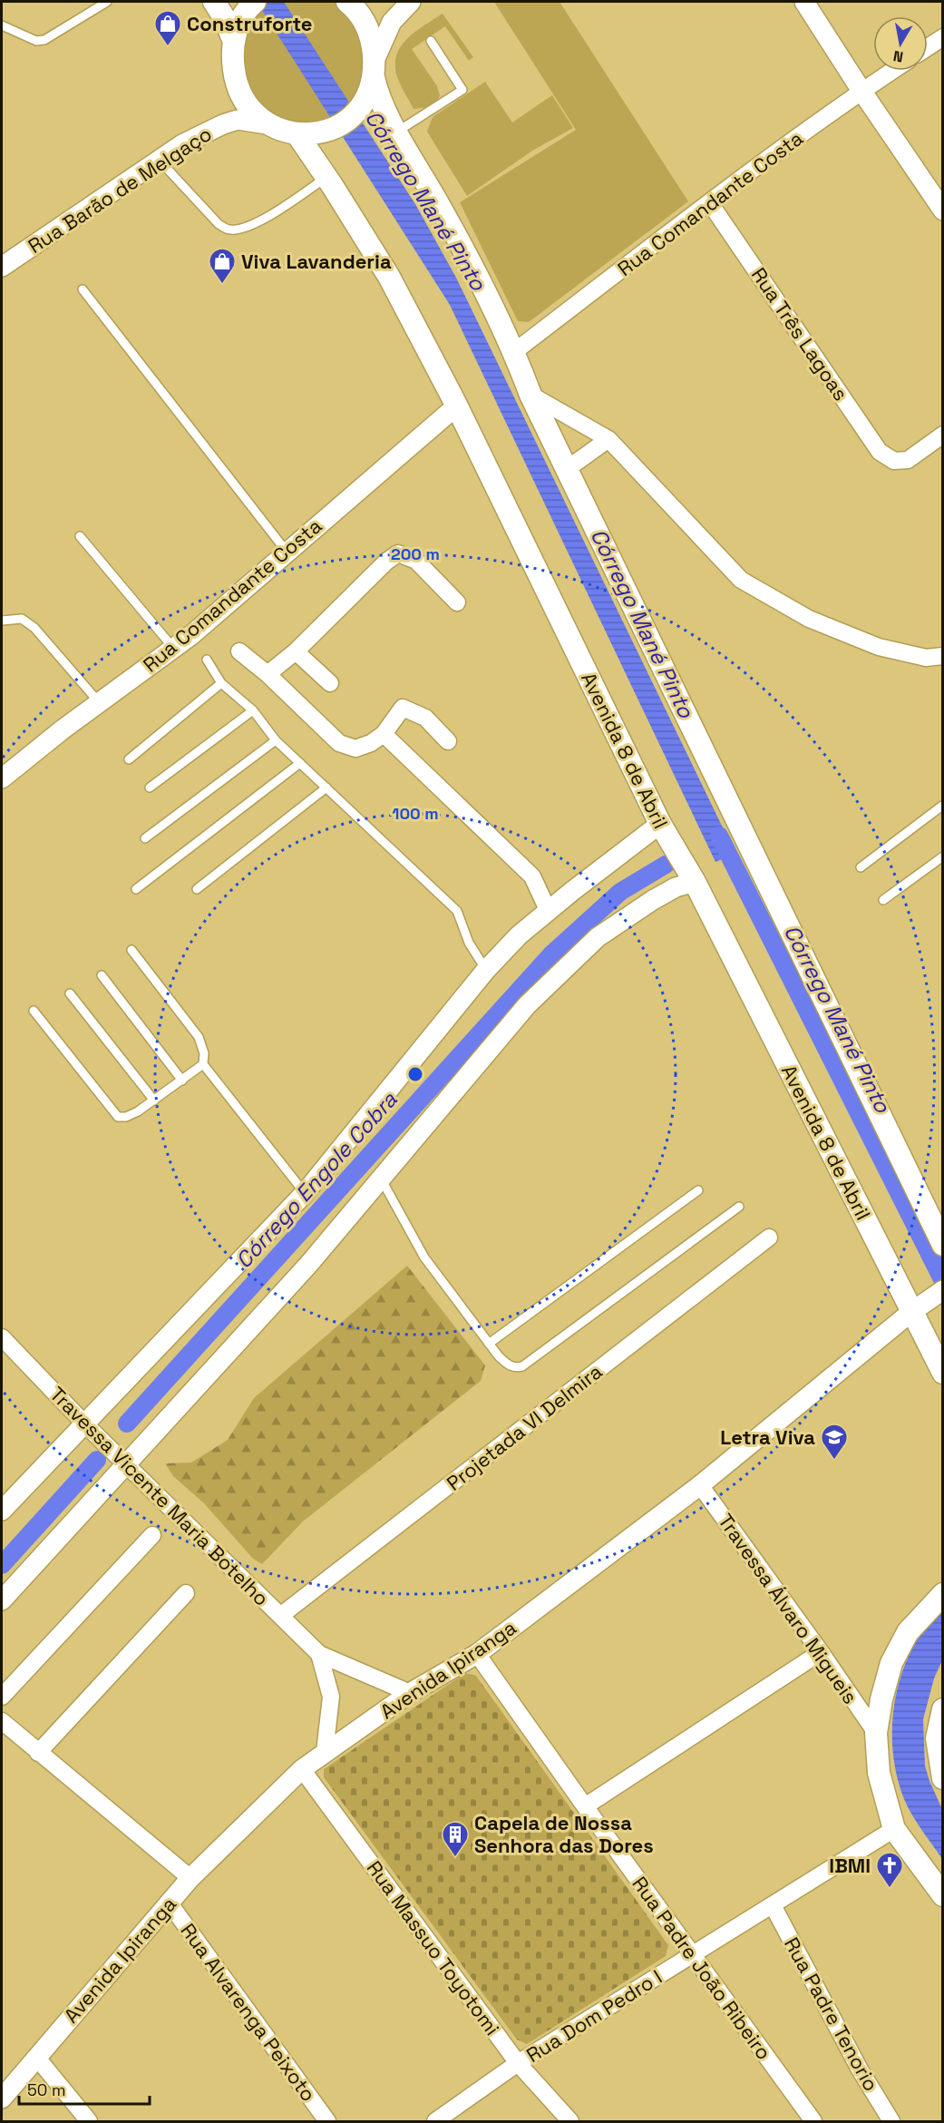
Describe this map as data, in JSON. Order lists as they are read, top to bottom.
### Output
{
  "streets": {
    "main road": ["Avenida 8 de Abril"],
    "street": [
      "Rua Barão de Melgaço",
      "Rua Comandante Costa",
      "Rua Três Lagoas",
      "Projetada VI Delmira",
      "Travessa Vicente Maria Botelho",
      "Travessa Álvaro Migueis",
      "Avenida Ipiranga",
      "Rua Massuo Toyotomi",
      "Rua Padre João Ribeiro",
      "Rua Alvarenga Peixoto",
      "Rua Padre Tenorio",
      "Rua Dom Pedro I"
    ]
  },
  "crossings": [
    ["Rua Comandante Costa", "Rua Três Lagoas"],
    ["Rua Comandante Costa", "Avenida 8 de Abril"],
    ["Avenida 8 de Abril", "Avenida Ipiranga"],
    ["Projetada VI Delmira", "Travessa Vicente Maria Botelho"],
    ["Travessa Vicente Maria Botelho", "Avenida Ipiranga"],
    ["Travessa Álvaro Migueis", "Avenida Ipiranga"],
    ["Avenida Ipiranga", "Rua Massuo Toyotomi"],
    ["Avenida Ipiranga", "Rua Padre João Ribeiro"],
    ["Avenida Ipiranga", "Rua Alvarenga Peixoto"],
    ["Rua Massuo Toyotomi", "Rua Dom Pedro I"],
    ["Rua Padre João Ribeiro", "Rua Dom Pedro I"],
    ["Rua Padre Tenorio", "Rua Dom Pedro I"]
  ],
  "water": ["Córrego Mané Pinto", "Córrego Engole Cobra"],
  "places": {
    "shop": ["Construforte", "Viva Lavanderia"],
    "school or university": ["Letra Viva"],
    "building": ["Capela de Nossa Senhora das Dores"],
    "church": ["IBMI"]
  },
  "scale_bar": "50 m",
  "north": "bottom",
  "rings": ["200 m", "100 m"]
}
